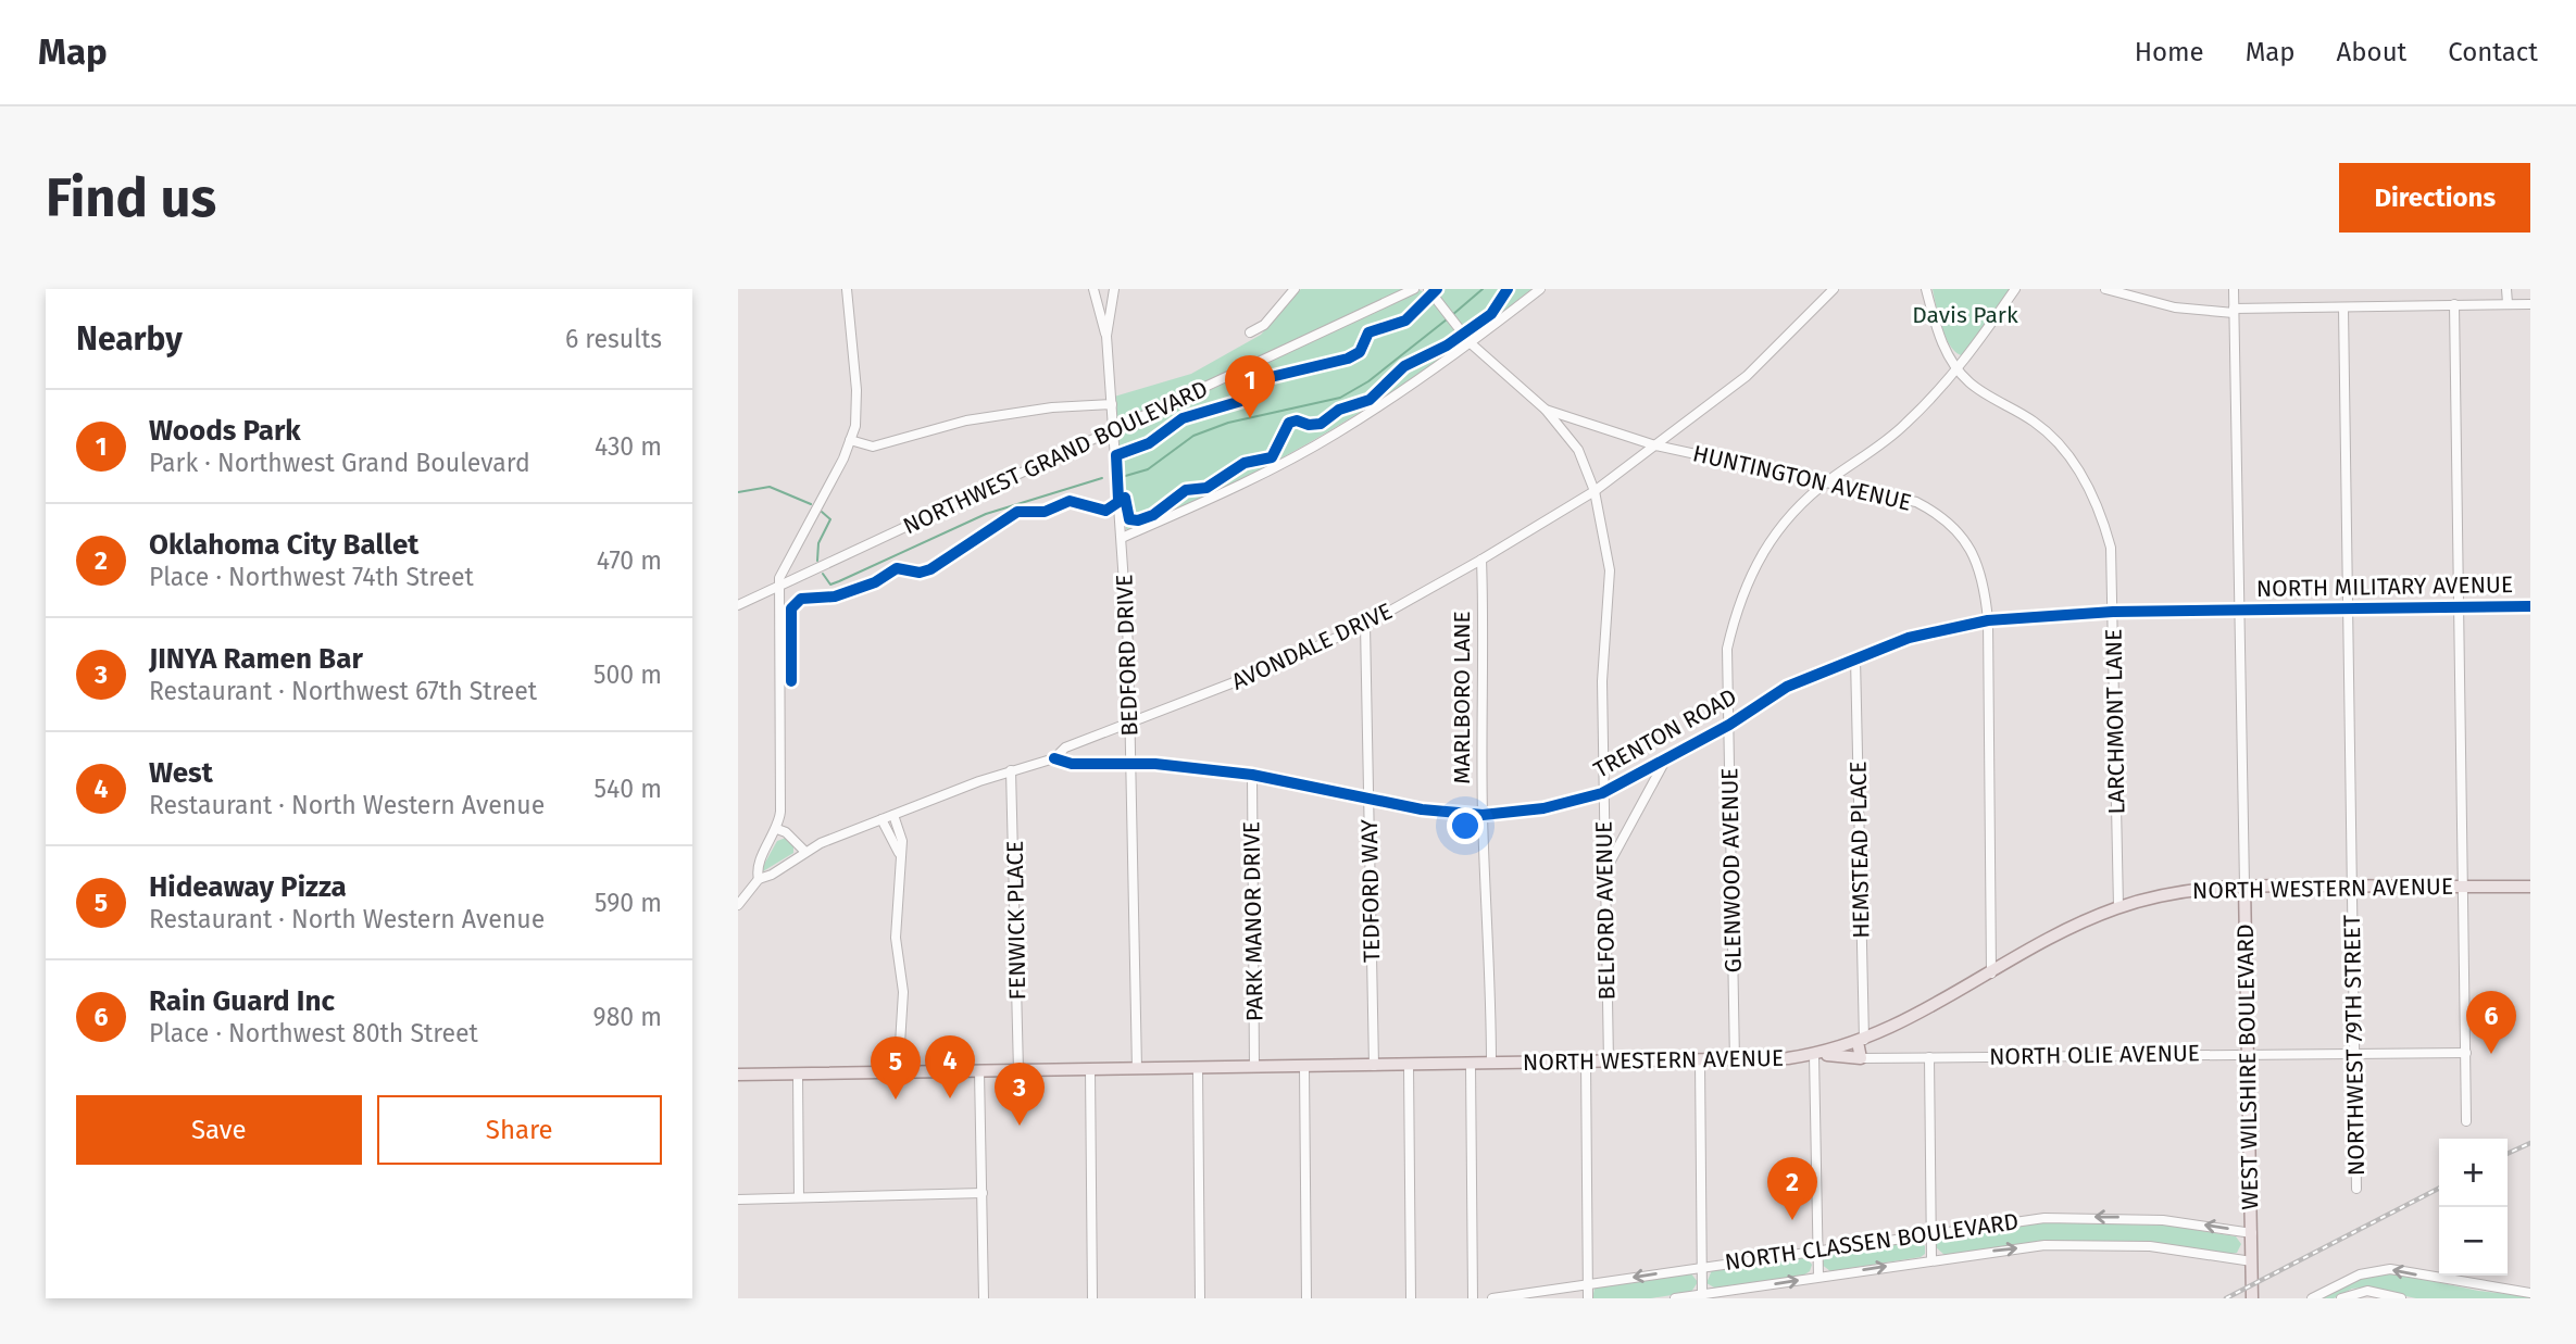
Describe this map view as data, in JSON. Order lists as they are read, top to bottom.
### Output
{
  "streets": {
    "main road": ["NORTH WESTERN AVENUE", "WEST WILSHIRE BOULEVARD"],
    "street": [
      "NORTHWEST GRAND BOULEVARD",
      "HUNTINGTON AVENUE",
      "NORTH MILITARY AVENUE",
      "AVONDALE DRIVE",
      "BEDFORD DRIVE",
      "MARLBORO LANE",
      "LARCHMONT LANE",
      "TRENTON ROAD",
      "HEMSTEAD PLACE",
      "GLENWOOD AVENUE",
      "TEDFORD WAY",
      "BELFORD AVENUE",
      "FENWICK PLACE",
      "PARK MANOR DRIVE",
      "NORTHWEST 79TH STREET",
      "NORTH OLIE AVENUE",
      "NORTH CLASSEN BOULEVARD"
    ]
  },
  "crossings": [
    ["NORTHWEST GRAND BOULEVARD", "BEDFORD DRIVE"],
    ["HUNTINGTON AVENUE", "AVONDALE DRIVE"],
    ["HUNTINGTON AVENUE", "TRENTON ROAD"],
    ["HUNTINGTON AVENUE", "GLENWOOD AVENUE"],
    ["HUNTINGTON AVENUE", "NORTH WESTERN AVENUE"],
    ["HUNTINGTON AVENUE", "BELFORD AVENUE"],
    ["NORTH MILITARY AVENUE", "TRENTON ROAD"],
    ["NORTH MILITARY AVENUE", "NORTHWEST 79TH STREET"],
    ["NORTH MILITARY AVENUE", "WEST WILSHIRE BOULEVARD"],
    ["AVONDALE DRIVE", "BEDFORD DRIVE"],
    ["AVONDALE DRIVE", "MARLBORO LANE"],
    ["AVONDALE DRIVE", "TRENTON ROAD"],
    ["AVONDALE DRIVE", "TEDFORD WAY"],
    ["AVONDALE DRIVE", "BELFORD AVENUE"],
    ["AVONDALE DRIVE", "FENWICK PLACE"],
    ["BEDFORD DRIVE", "TRENTON ROAD"],
    ["BEDFORD DRIVE", "NORTH WESTERN AVENUE"],
    ["MARLBORO LANE", "TRENTON ROAD"],
    ["MARLBORO LANE", "NORTH WESTERN AVENUE"],
    ["LARCHMONT LANE", "TRENTON ROAD"],
    ["LARCHMONT LANE", "GLENWOOD AVENUE"],
    ["LARCHMONT LANE", "NORTH WESTERN AVENUE"],
    ["TRENTON ROAD", "HEMSTEAD PLACE"],
    ["TRENTON ROAD", "GLENWOOD AVENUE"],
    ["TRENTON ROAD", "TEDFORD WAY"],
    ["TRENTON ROAD", "BELFORD AVENUE"],
    ["TRENTON ROAD", "PARK MANOR DRIVE"],
    ["TRENTON ROAD", "WEST WILSHIRE BOULEVARD"],
    ["HEMSTEAD PLACE", "NORTH WESTERN AVENUE"],
    ["GLENWOOD AVENUE", "NORTH WESTERN AVENUE"],
    ["NORTH WESTERN AVENUE", "TEDFORD WAY"],
    ["NORTH WESTERN AVENUE", "BELFORD AVENUE"],
    ["NORTH WESTERN AVENUE", "FENWICK PLACE"],
    ["NORTH WESTERN AVENUE", "PARK MANOR DRIVE"],
    ["NORTH WESTERN AVENUE", "NORTHWEST 79TH STREET"],
    ["NORTH WESTERN AVENUE", "WEST WILSHIRE BOULEVARD"],
    ["NORTHWEST 79TH STREET", "NORTH OLIE AVENUE"],
    ["NORTH OLIE AVENUE", "WEST WILSHIRE BOULEVARD"],
    ["WEST WILSHIRE BOULEVARD", "NORTH CLASSEN BOULEVARD"]
  ],
  "parks": ["Davis Park"],
  "page": {
    "header": "Map",
    "nav": [
      "Home",
      "Map",
      "About",
      "Contact"
    ],
    "buttons": [
      "Directions",
      ["Save", "Share"]
    ],
    "title": "Find us",
    "heading": ["Nearby", "6 results"],
    "pins": [
      "1",
      "6",
      "4",
      "5",
      "3",
      "2"
    ],
    "list": [
      {
        "mark": "1",
        "name": "Woods Park",
        "note": "Park · Northwest Grand Boulevard",
        "value": "430 m"
      },
      {
        "mark": "2",
        "name": "Oklahoma City Ballet",
        "note": "Place · Northwest 74th Street",
        "value": "470 m"
      },
      {
        "mark": "3",
        "name": "JINYA Ramen Bar",
        "note": "Restaurant · Northwest 67th Street",
        "value": "500 m"
      },
      {
        "mark": "4",
        "name": "West",
        "note": "Restaurant · North Western Avenue",
        "value": "540 m"
      },
      {
        "mark": "5",
        "name": "Hideaway Pizza",
        "note": "Restaurant · North Western Avenue",
        "value": "590 m"
      },
      {
        "mark": "6",
        "name": "Rain Guard Inc",
        "note": "Place · Northwest 80th Street",
        "value": "980 m"
      }
    ],
    "map_buttons": ["+", "−"]
  }
}
